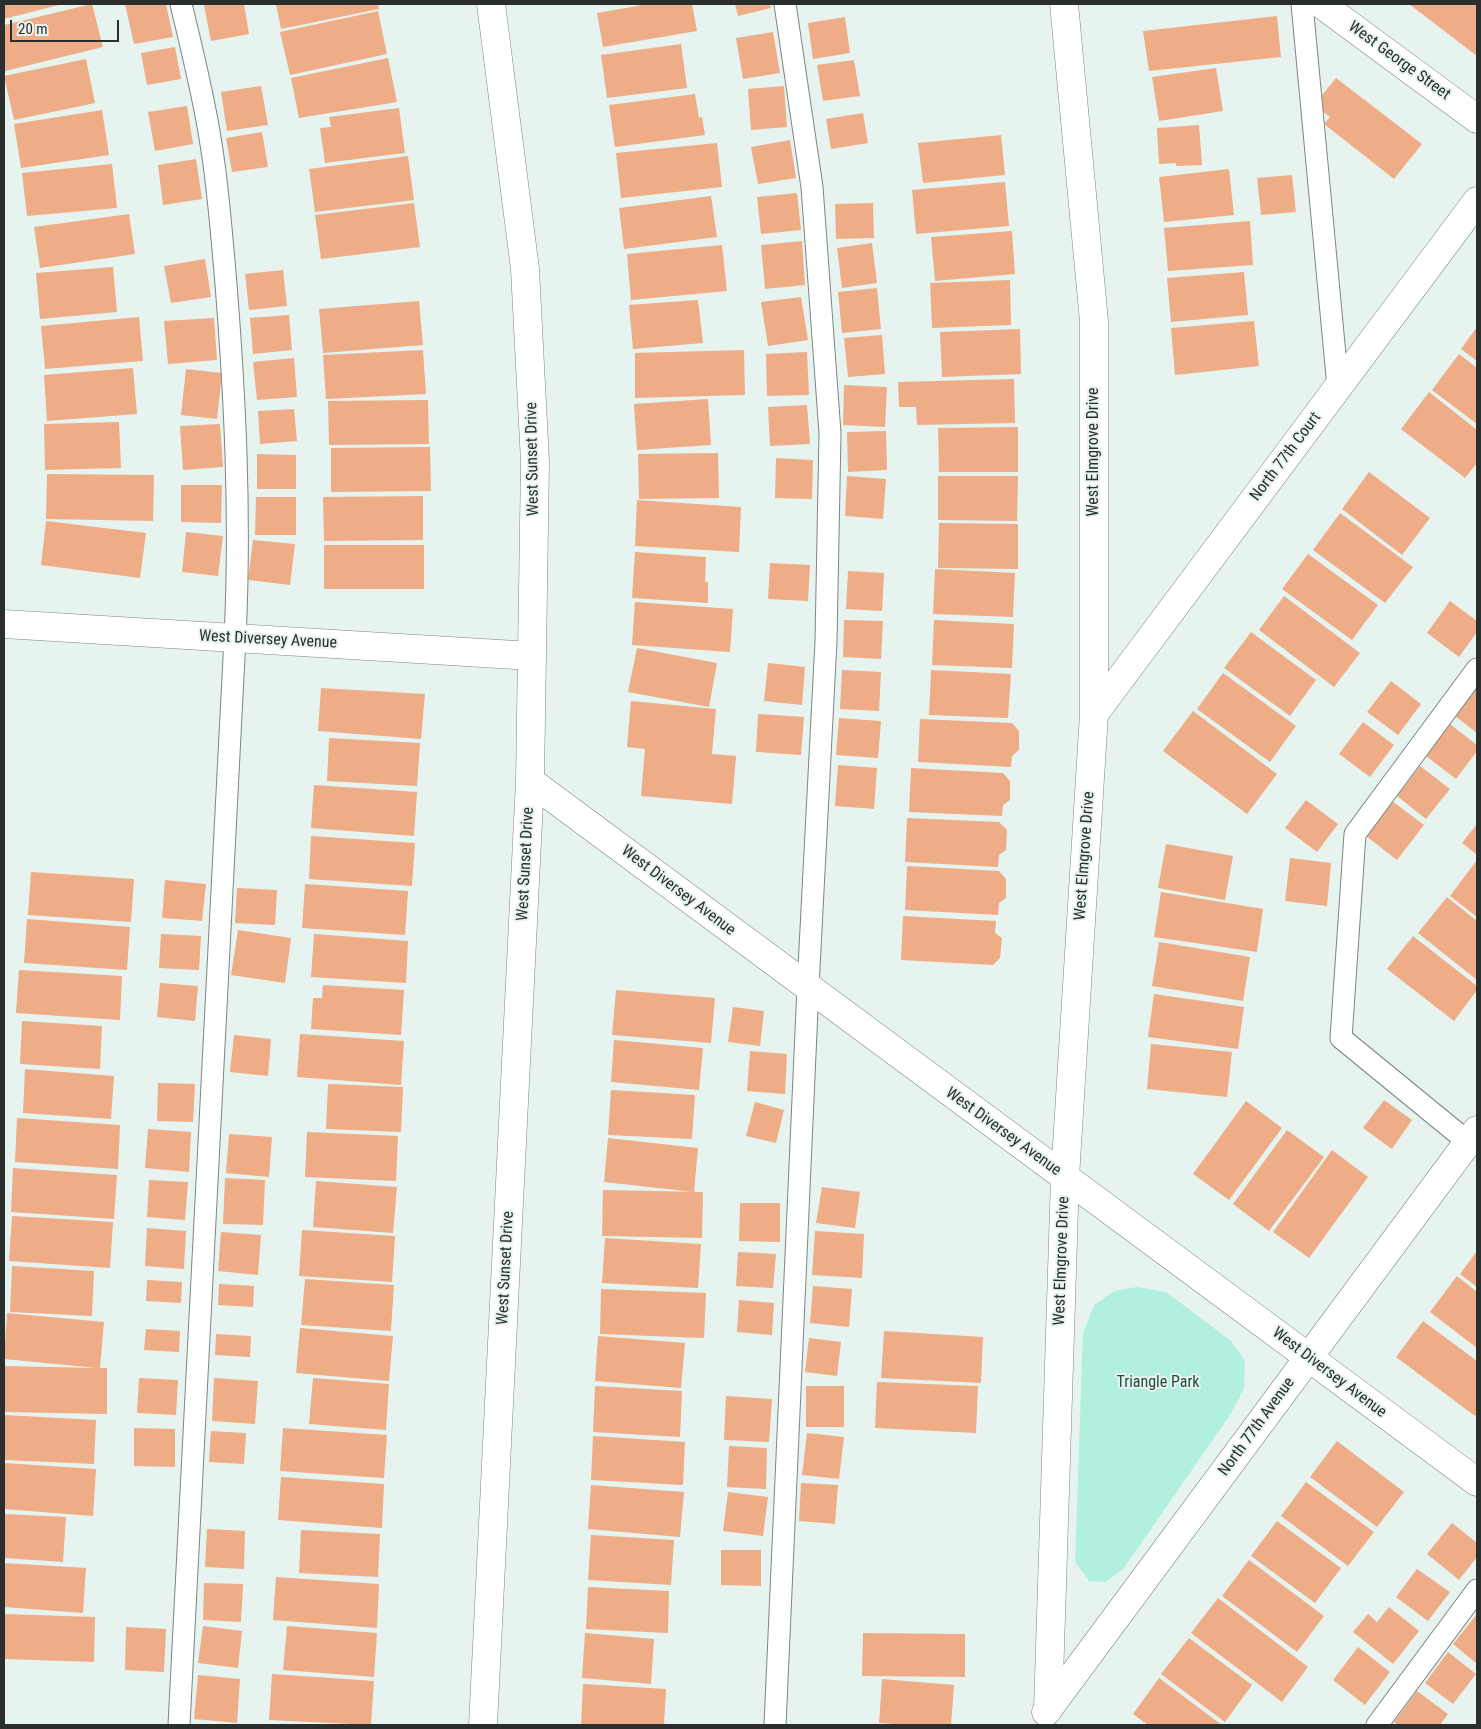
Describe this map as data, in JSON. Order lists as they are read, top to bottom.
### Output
{
  "streets": {
    "street": [
      "West George Street",
      "West Elmgrove Drive",
      "North 77th Court",
      "West Sunset Drive",
      "West Diversey Avenue",
      "North 77th Avenue"
    ]
  },
  "crossings": [
    ["West Elmgrove Drive", "North 77th Court"],
    ["West Elmgrove Drive", "West Diversey Avenue"],
    ["West Elmgrove Drive", "North 77th Avenue"],
    ["West Sunset Drive", "West Diversey Avenue"],
    ["West Diversey Avenue", "North 77th Avenue"]
  ],
  "parks": ["Triangle Park"],
  "scale_bar": "20 m"
}
